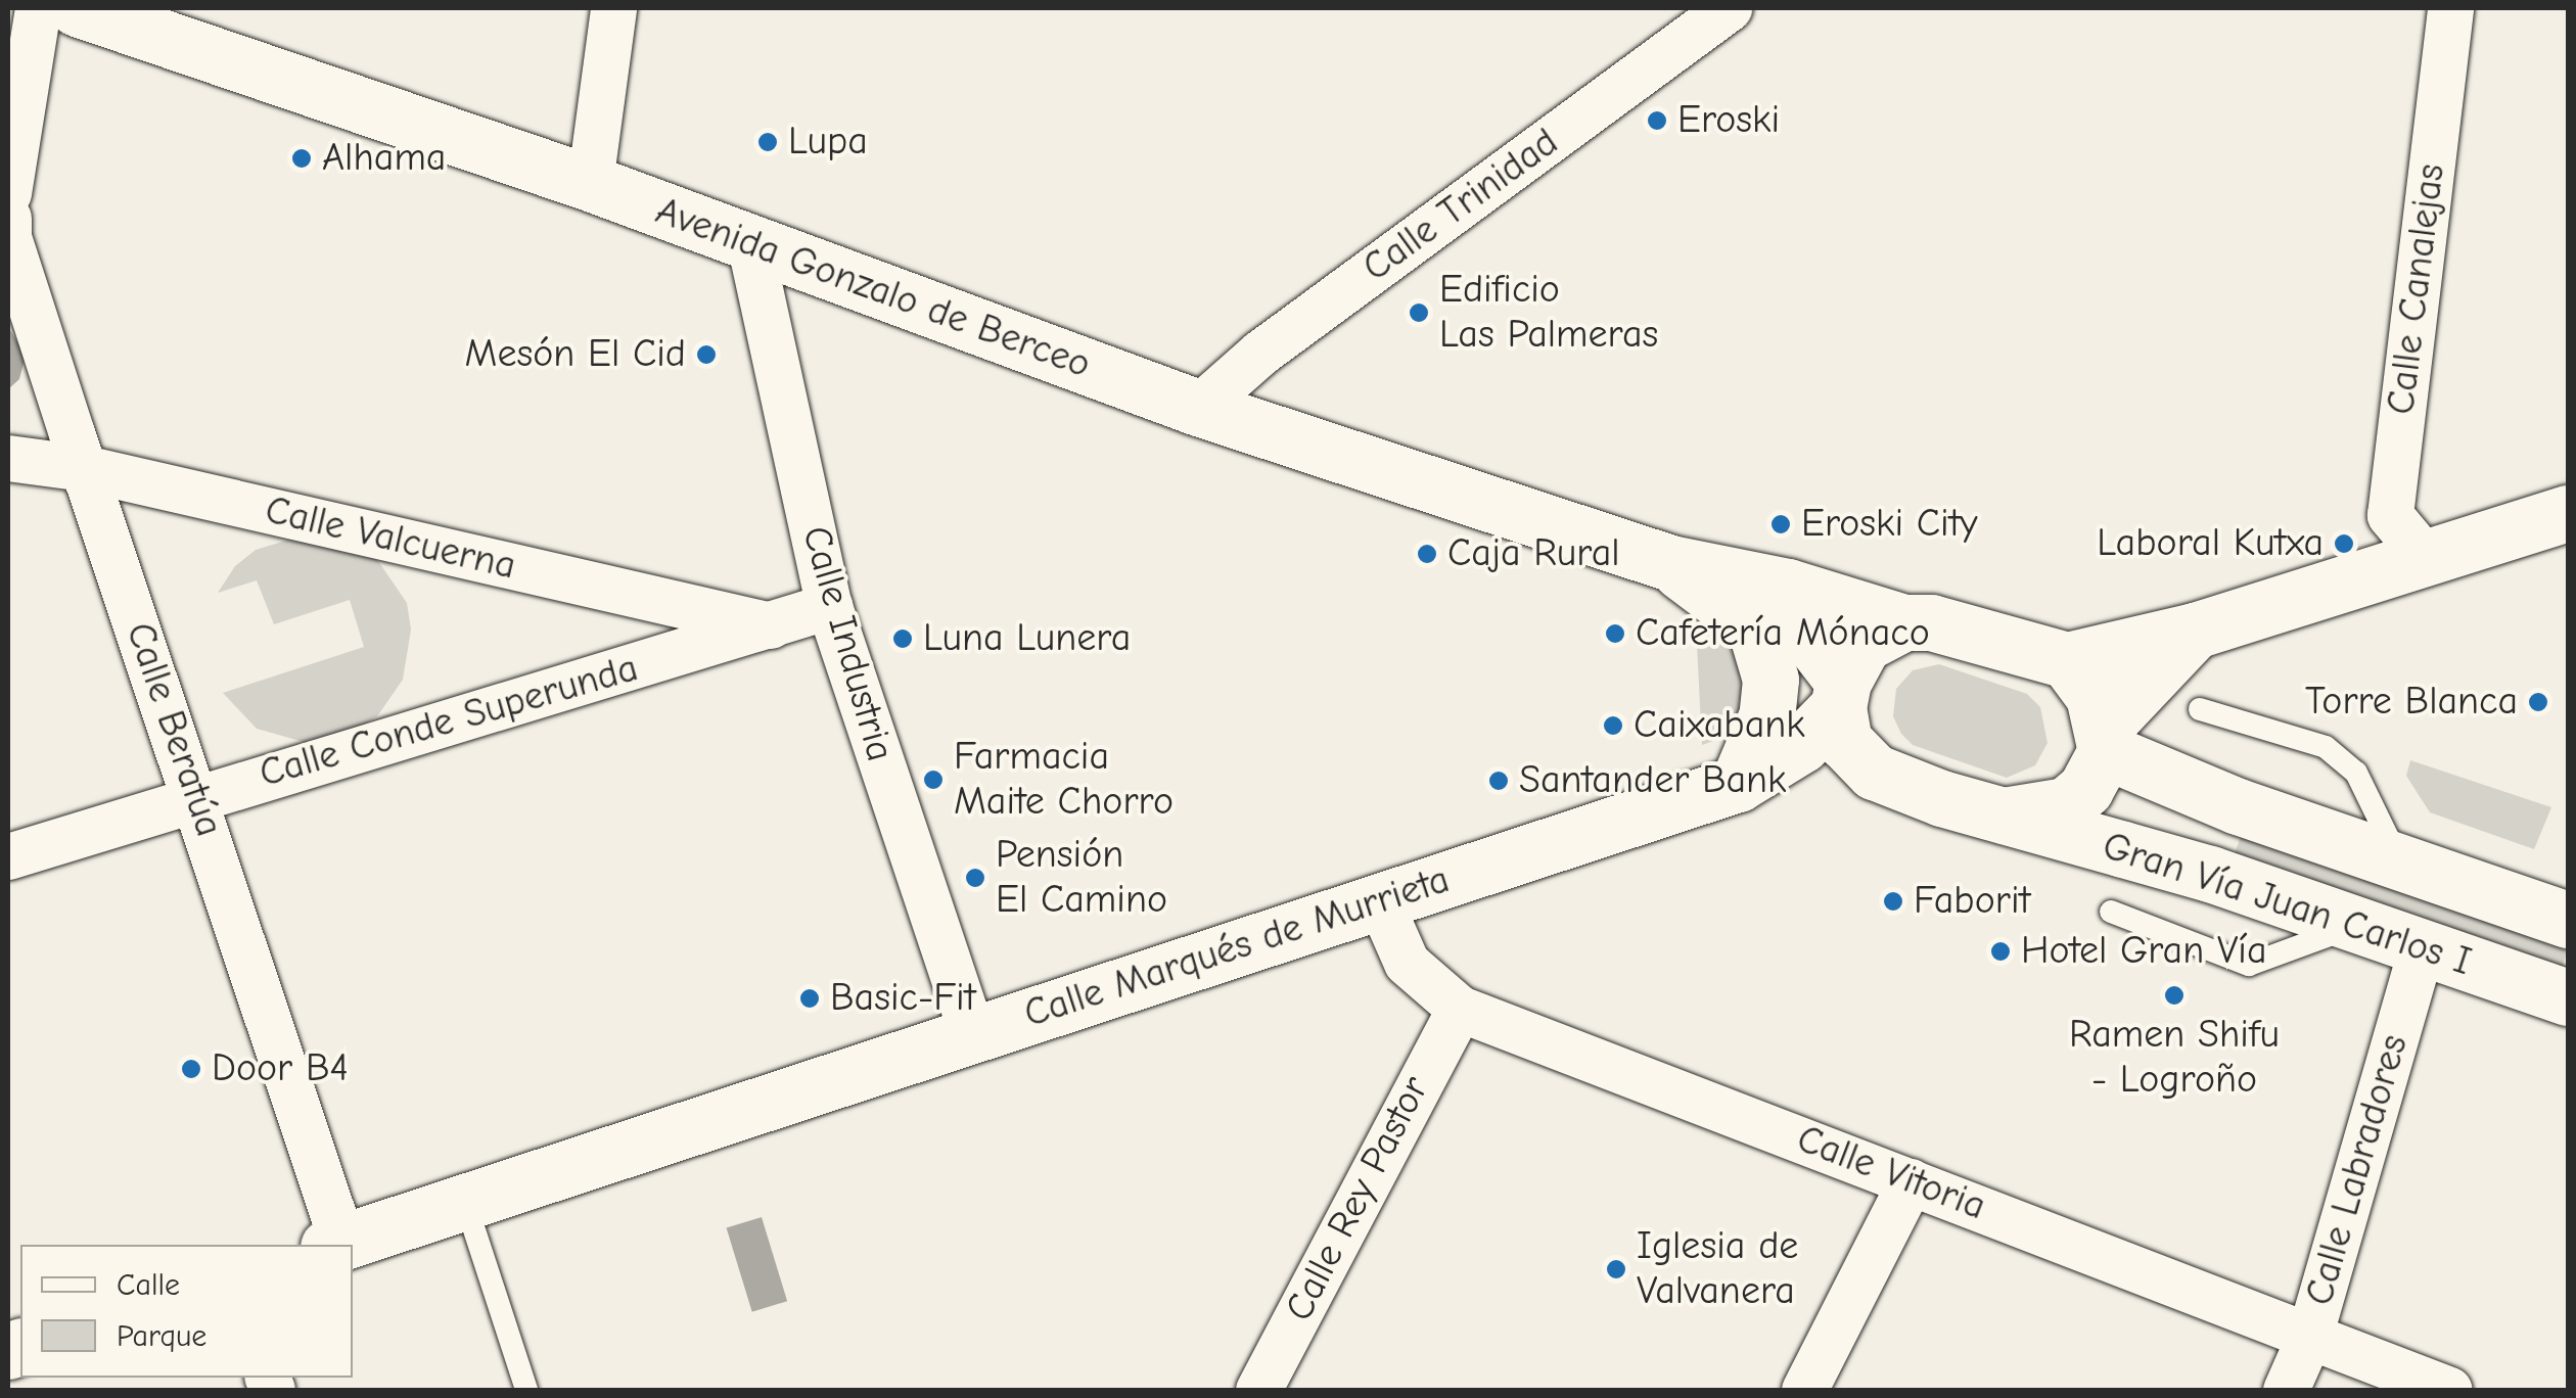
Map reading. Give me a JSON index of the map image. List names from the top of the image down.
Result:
{
  "streets": {
    "main road": ["Avenida Gonzalo de Berceo", "Gran Vía Juan Carlos I", "Calle Marqués de Murrieta"],
    "street": [
      "Calle Trinidad",
      "Calle Canalejas",
      "Calle Valcuerna",
      "Calle Industria",
      "Calle Conde Superunda",
      "Calle Beratúa",
      "Calle Labradores",
      "Calle Vitoria",
      "Calle Rey Pastor"
    ]
  },
  "crossings": [
    ["Calle Trinidad", "Avenida Gonzalo de Berceo"],
    ["Avenida Gonzalo de Berceo", "Calle Industria"],
    ["Avenida Gonzalo de Berceo", "Gran Vía Juan Carlos I"],
    ["Avenida Gonzalo de Berceo", "Calle Marqués de Murrieta"],
    ["Calle Valcuerna", "Calle Conde Superunda"],
    ["Calle Valcuerna", "Calle Beratúa"],
    ["Calle Industria", "Calle Conde Superunda"],
    ["Calle Industria", "Calle Marqués de Murrieta"],
    ["Calle Conde Superunda", "Calle Beratúa"],
    ["Calle Beratúa", "Calle Marqués de Murrieta"],
    ["Gran Vía Juan Carlos I", "Calle Marqués de Murrieta"],
    ["Gran Vía Juan Carlos I", "Calle Labradores"],
    ["Calle Marqués de Murrieta", "Calle Vitoria"],
    ["Calle Labradores", "Calle Vitoria"],
    ["Calle Vitoria", "Calle Rey Pastor"]
  ],
  "places": [
    "Eroski",
    "Lupa",
    "Alhama",
    "Edificio Las Palmeras",
    "Mesón El Cid",
    "Eroski City",
    "Laboral Kutxa",
    "Caja Rural",
    "Cafetería Mónaco",
    "Luna Lunera",
    "Torre Blanca",
    "Caixabank",
    "Farmacia Maite Chorro",
    "Santander Bank",
    "Pensión El Camino",
    "Faborit",
    "Hotel Gran Vía",
    "Ramen Shifu - Logroño",
    "Basic-Fit",
    "Door B4",
    "Iglesia de Valvanera"
  ],
  "legend": ["Calle", "Parque"]
}
